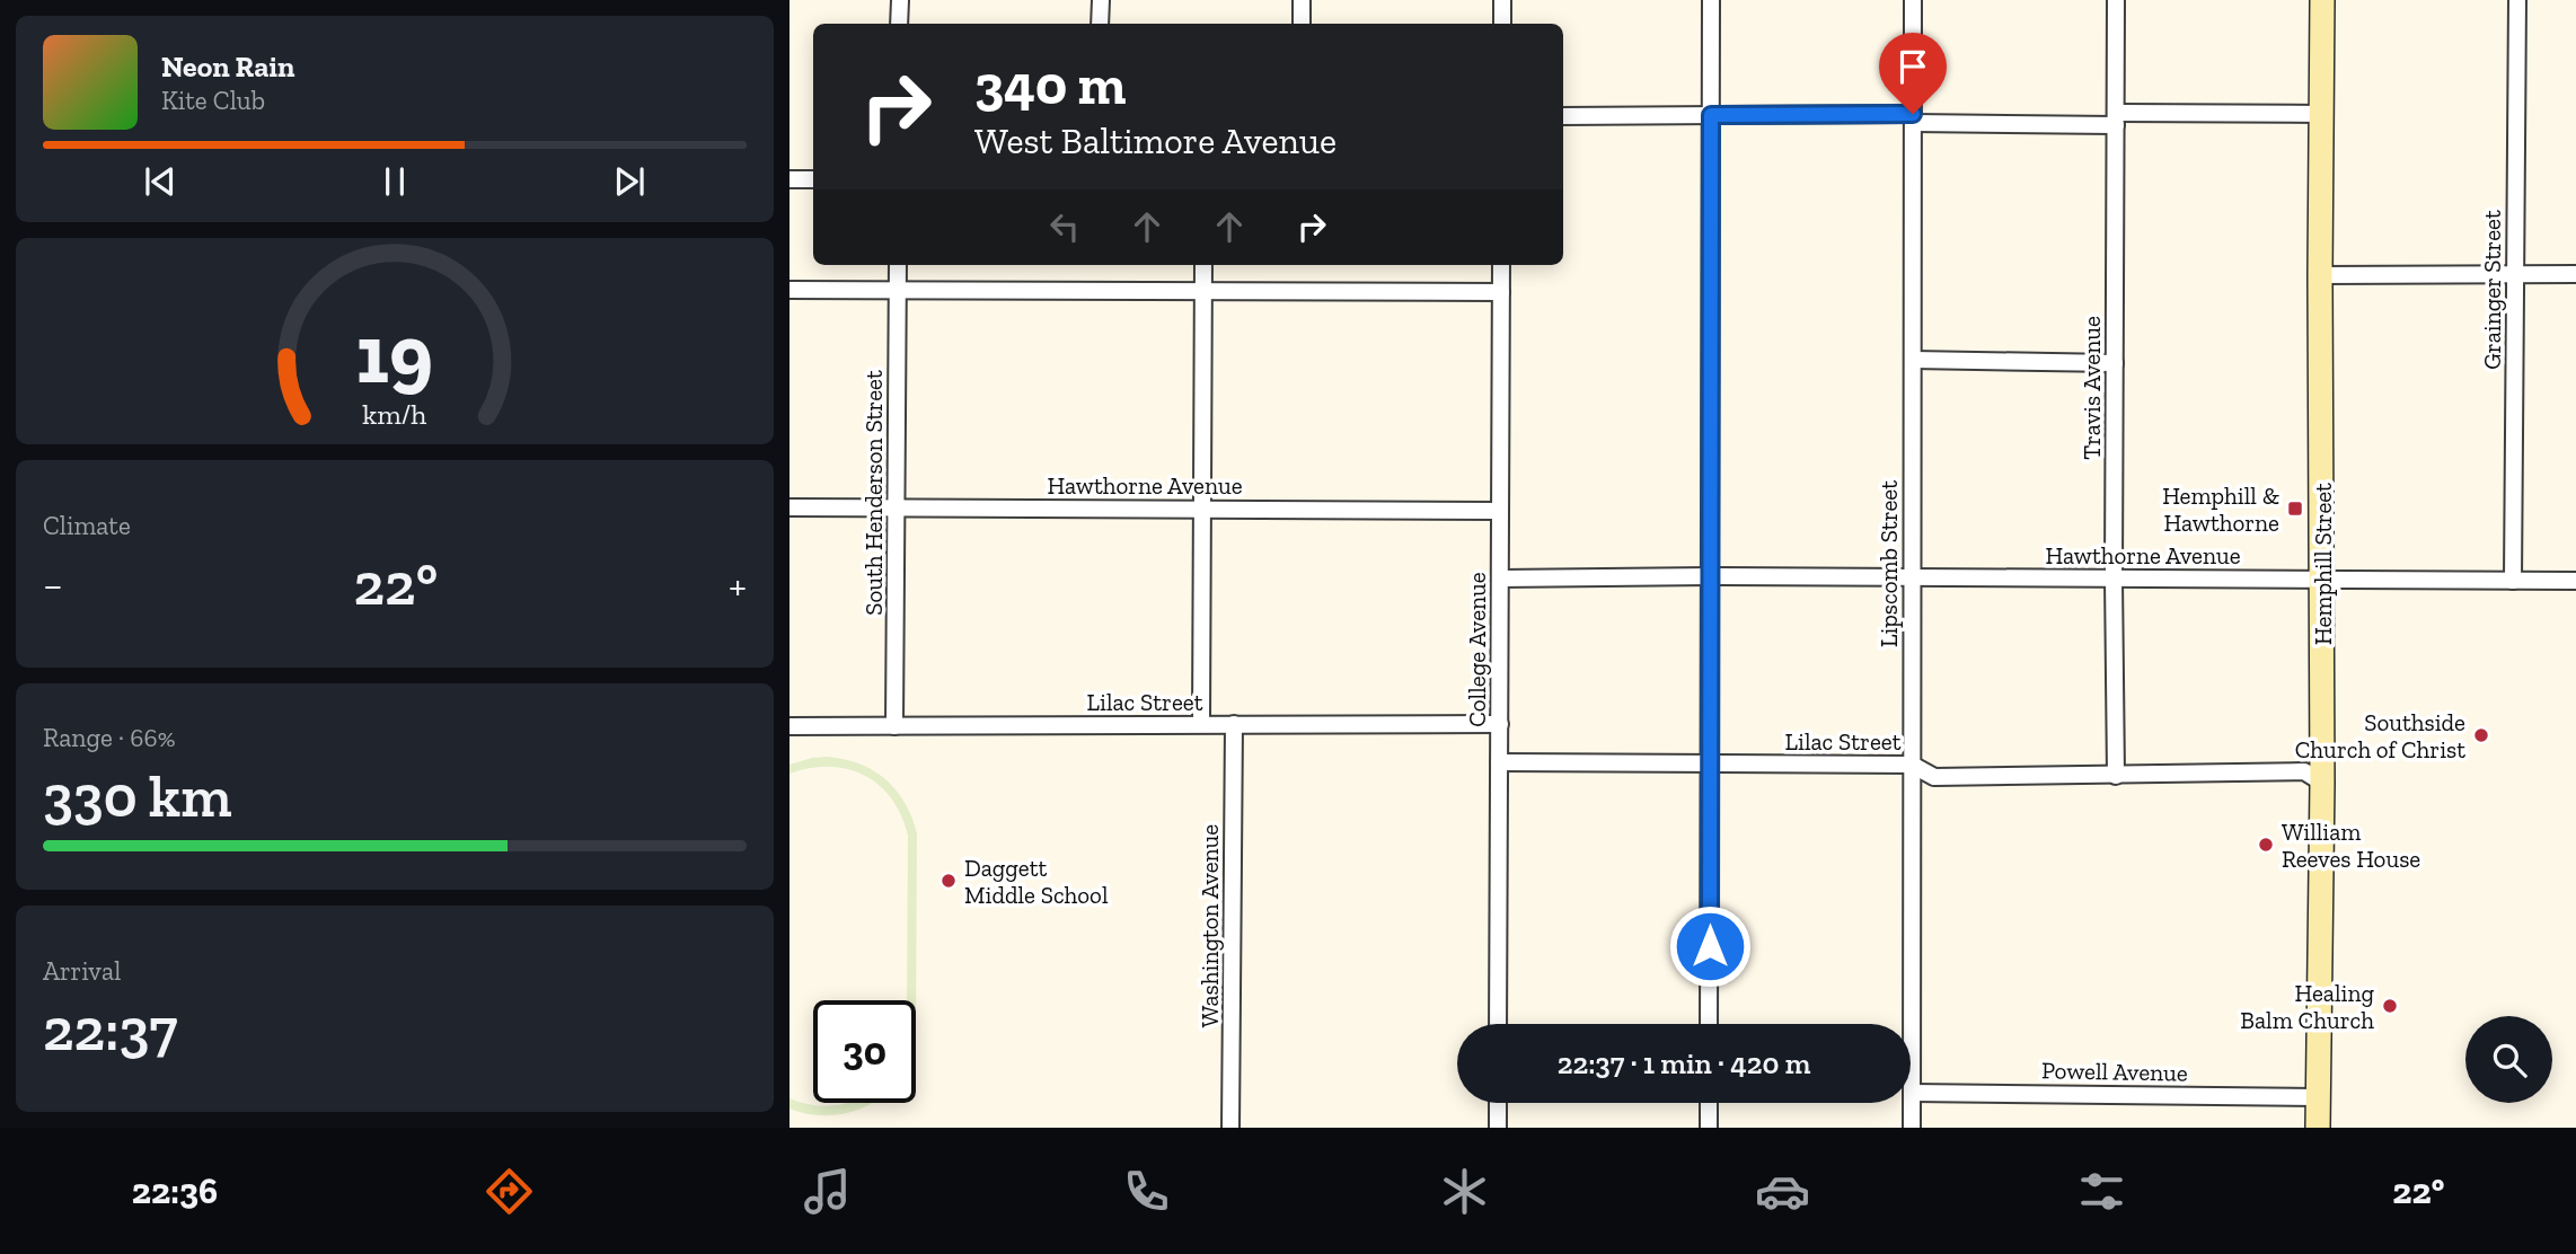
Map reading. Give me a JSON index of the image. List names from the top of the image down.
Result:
{
  "streets": {
    "main road": ["Hemphill Street"],
    "street": [
      "Grainger Street",
      "Travis Avenue",
      "Hawthorne Avenue",
      "South Henderson Street",
      "Lipscomb Street",
      "College Avenue",
      "Lilac Street",
      "Washington Avenue",
      "Powell Avenue"
    ]
  },
  "crossings": [
    ["Grainger Street", "Hawthorne Avenue"],
    ["Travis Avenue", "Hawthorne Avenue"],
    ["Travis Avenue", "Lilac Street"],
    ["Hawthorne Avenue", "South Henderson Street"],
    ["Hawthorne Avenue", "Lipscomb Street"],
    ["Hawthorne Avenue", "Hemphill Street"],
    ["Hawthorne Avenue", "College Avenue"],
    ["South Henderson Street", "Lilac Street"],
    ["Lipscomb Street", "Lilac Street"],
    ["Lipscomb Street", "Powell Avenue"],
    ["Hemphill Street", "Lilac Street"],
    ["Hemphill Street", "Powell Avenue"],
    ["College Avenue", "Lilac Street"],
    ["Lilac Street", "Washington Avenue"]
  ],
  "places": {
    "transit": ["Hemphill & Hawthorne"],
    "other": [
      "Southside Church of Christ",
      "William Reeves House",
      "Daggett Middle School",
      "Healing Balm Church"
    ]
  },
  "page": {
    "turn": ["340 m", "West Baltimore Avenue"],
    "song": ["Neon Rain", "Kite Club"],
    "tile": [
      "Climate",
      ["Range · 66%", "330 km"],
      ["Arrival", "22:37"]
    ],
    "heat": ["−", "22°", "+"],
    "limit": "30",
    "trip": "22:37 · 1 min · 420 m",
    "tabs": ["22:36", "22°"],
    "gauge": ["19", "km/h"]
  }
}
